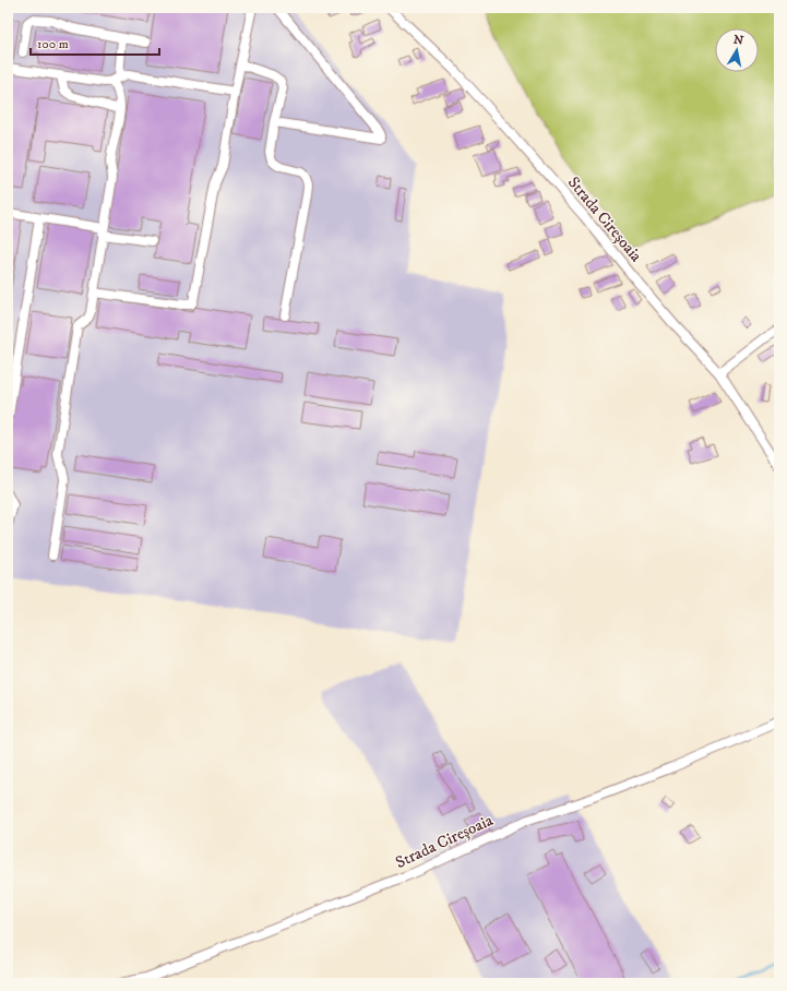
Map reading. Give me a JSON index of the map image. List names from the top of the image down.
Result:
{
  "streets": {
    "street": ["Strada Cireșoaia"]
  },
  "scale_bar": "100 m",
  "north": "top"
}
